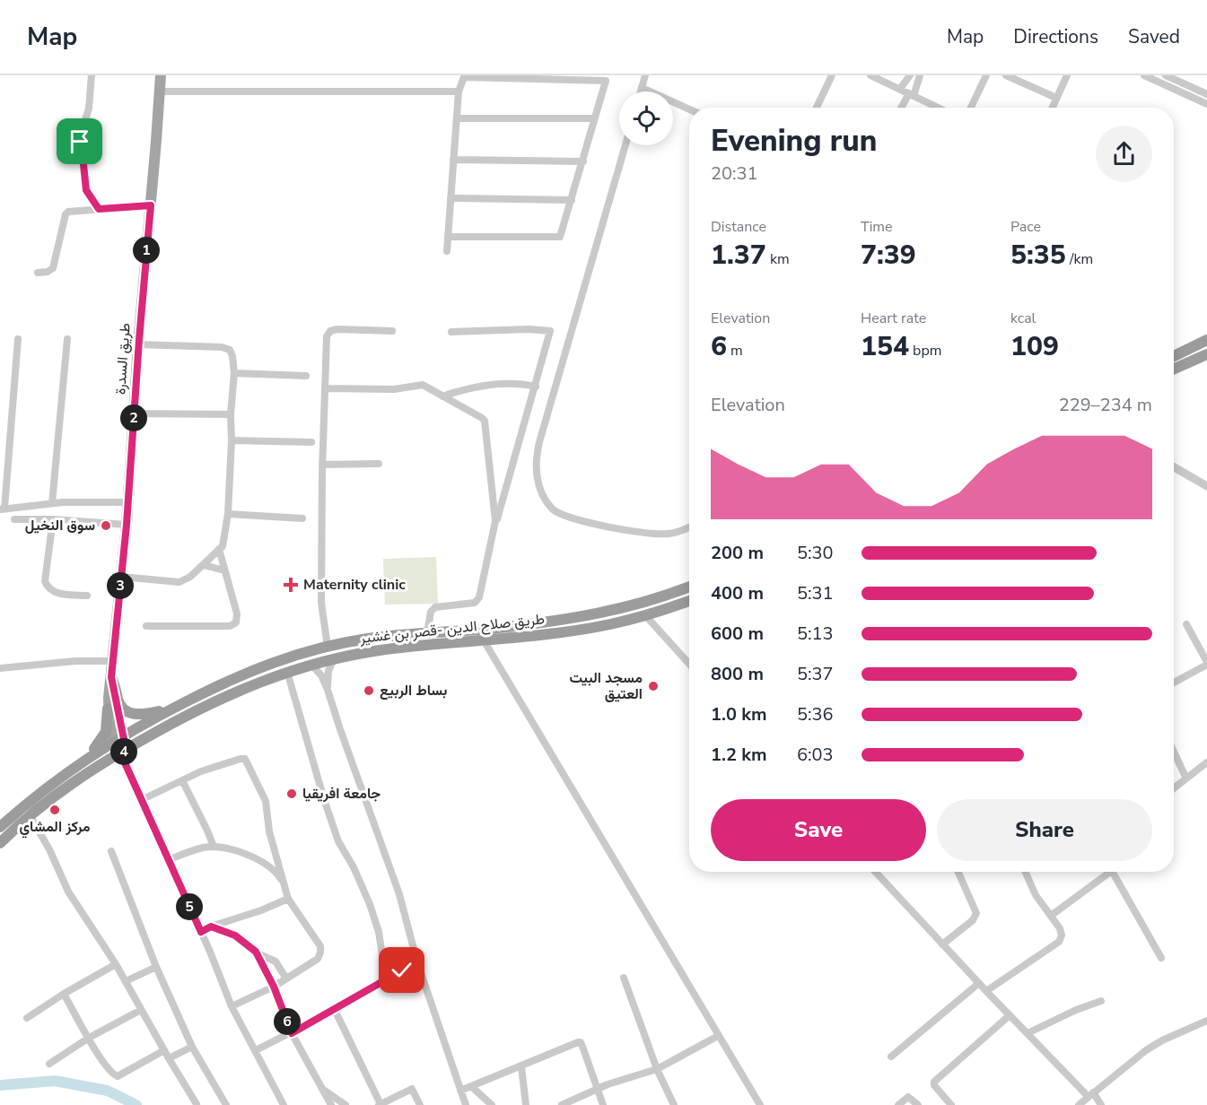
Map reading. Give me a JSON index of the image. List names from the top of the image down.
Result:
{
  "streets": {
    "highway": ["طريق صلاح الدين -قصر بن غشير"],
    "main road": ["طريق السدرة"]
  },
  "places": {
    "other": [
      "سوق النخيل",
      "مسجد البيت العتيق",
      "بساط الربيع",
      "جامعة افريقيا",
      "مركز المشاي"
    ],
    "health": ["Maternity clinic"]
  },
  "page": {
    "header": "Map",
    "nav": ["Map", "Directions", "Saved"],
    "heading": ["Evening run", "20:31"],
    "stats": [
      ["Distance", "1.37 km"],
      ["Time", "7:39"],
      ["Pace", "5:35 /km"],
      ["Elevation", "6 m"],
      ["Heart rate", "154 bpm"],
      ["kcal", "109"]
    ],
    "pins": [
      "1",
      "2",
      "3",
      "4",
      "5",
      "6"
    ],
    "chart": ["Elevation", "229–234 m"],
    "list": [
      {
        "name": "200 m",
        "note": "5:30"
      },
      {
        "name": "400 m",
        "note": "5:31"
      },
      {
        "name": "600 m",
        "note": "5:13"
      },
      {
        "name": "800 m",
        "note": "5:37"
      },
      {
        "name": "1.0 km",
        "note": "5:36"
      },
      {
        "name": "1.2 km",
        "note": "6:03"
      }
    ],
    "buttons": ["Save", "Share"]
  }
}
